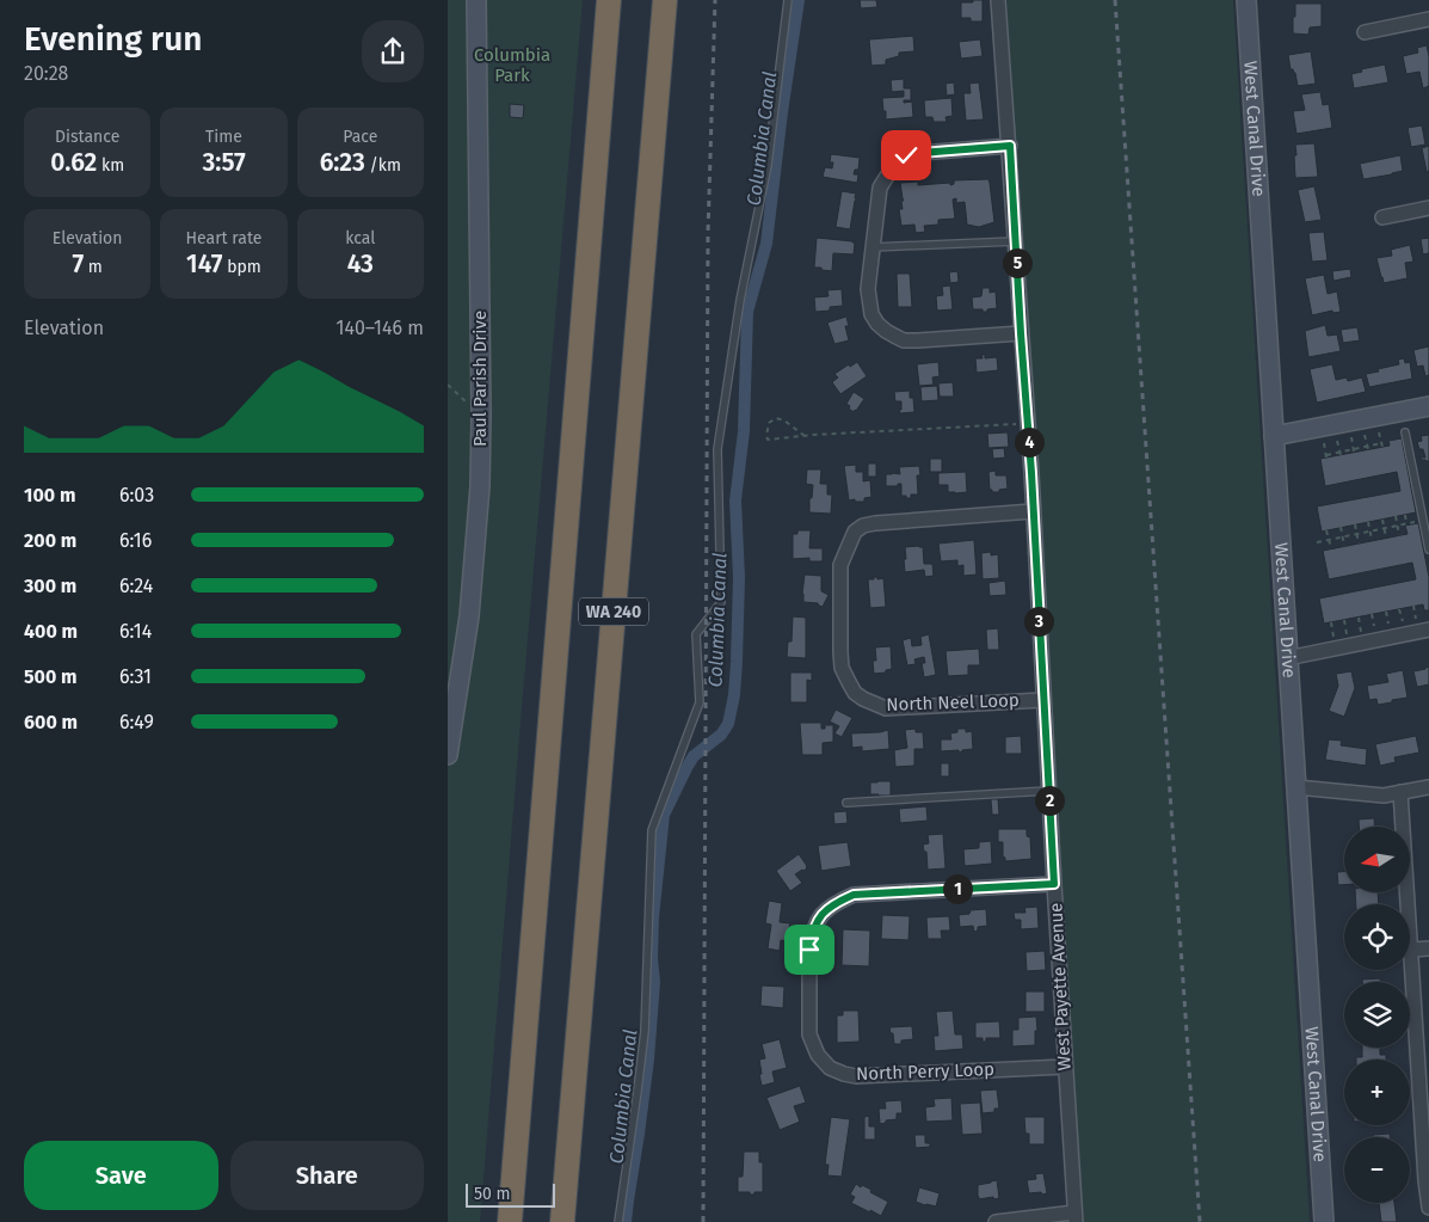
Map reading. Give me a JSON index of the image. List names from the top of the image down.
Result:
{
  "streets": {
    "highway": ["WA 240"],
    "street": [
      "West Canal Drive",
      "Paul Parish Drive",
      "North Neel Loop",
      "West Payette Avenue",
      "North Perry Loop"
    ]
  },
  "crossings": [
    ["North Neel Loop", "West Payette Avenue"],
    ["West Payette Avenue", "North Perry Loop"]
  ],
  "water": ["Columbia Canal"],
  "parks": ["Columbia Park"],
  "scale_bar": "50 m",
  "north": "left",
  "page": {
    "heading": ["Evening run", "20:28"],
    "stats": [
      ["Distance", "0.62 km"],
      ["Time", "3:57"],
      ["Pace", "6:23 /km"],
      ["Elevation", "7 m"],
      ["Heart rate", "147 bpm"],
      ["kcal", "43"]
    ],
    "pins": [
      "5",
      "4",
      "3",
      "2",
      "1"
    ],
    "chart": ["Elevation", "140–146 m"],
    "list": [
      {
        "name": "100 m",
        "note": "6:03"
      },
      {
        "name": "200 m",
        "note": "6:16"
      },
      {
        "name": "300 m",
        "note": "6:24"
      },
      {
        "name": "400 m",
        "note": "6:14"
      },
      {
        "name": "500 m",
        "note": "6:31"
      },
      {
        "name": "600 m",
        "note": "6:49"
      }
    ],
    "map_buttons": ["+", "−"],
    "buttons": ["Save", "Share"],
    "scale": "50 m"
  }
}
